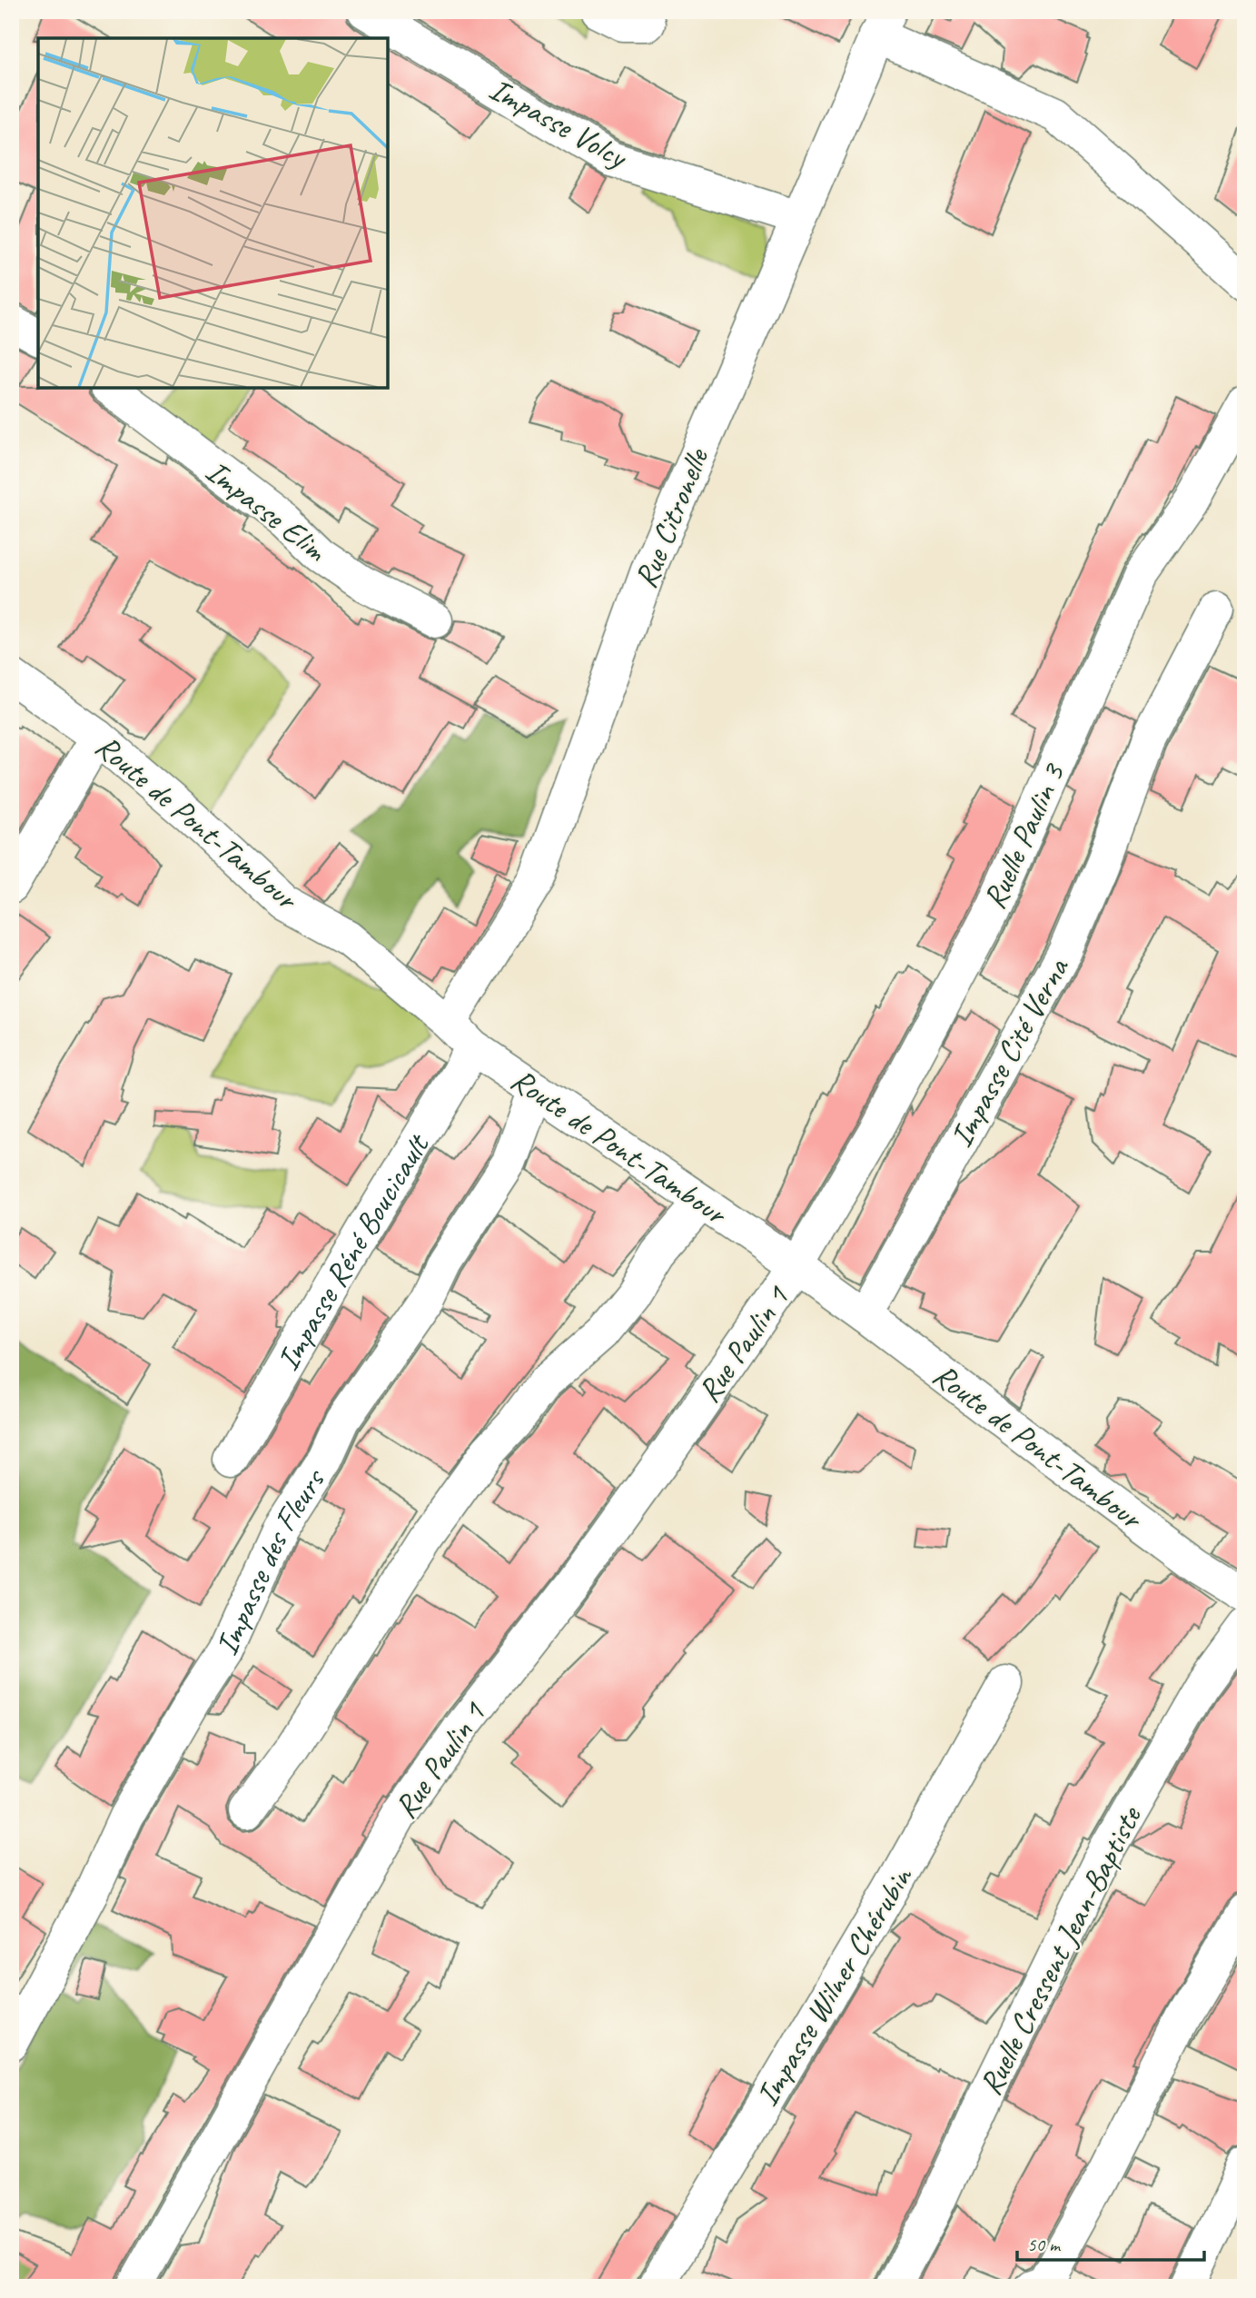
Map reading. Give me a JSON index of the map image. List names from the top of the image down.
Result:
{
  "streets": {
    "street": [
      "Impasse Volcy",
      "Impasse Elim",
      "Rue Citronelle",
      "Route de Pont-Tambour",
      "Ruelle Paulin 3",
      "Impasse Cité Verna",
      "Impasse Réné Boucicault",
      "Rue Paulin 1",
      "Impasse des Fleurs",
      "Ruelle Cressent Jean-Baptiste",
      "Impasse Wilner Chérubin"
    ]
  },
  "crossings": [
    ["Impasse Volcy", "Rue Citronelle"],
    ["Rue Citronelle", "Route de Pont-Tambour"],
    ["Rue Citronelle", "Impasse Réné Boucicault"],
    ["Route de Pont-Tambour", "Ruelle Paulin 3"],
    ["Route de Pont-Tambour", "Impasse Cité Verna"],
    ["Route de Pont-Tambour", "Impasse Réné Boucicault"],
    ["Route de Pont-Tambour", "Rue Paulin 1"],
    ["Route de Pont-Tambour", "Impasse des Fleurs"],
    ["Ruelle Paulin 3", "Rue Paulin 1"]
  ],
  "scale_bar": "50 m"
}
